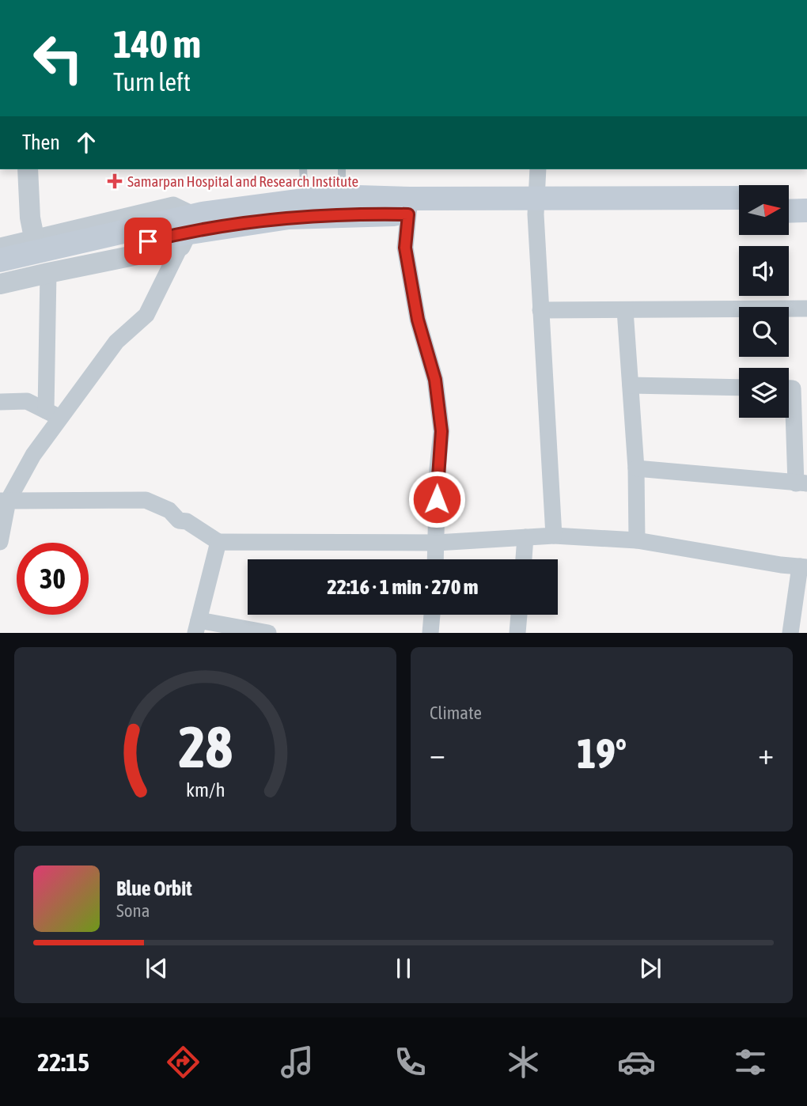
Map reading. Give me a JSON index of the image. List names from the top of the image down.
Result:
{
  "places": {
    "health": ["Samarpan Hospital and Research Institute"]
  },
  "north": "right",
  "page": {
    "turn": ["140 m", "Turn left"],
    "then": "Then",
    "limit": "30",
    "trip": "22:16 · 1 min · 270 m",
    "tile": "Climate",
    "heat": ["−", "19°", "+"],
    "song": ["Blue Orbit", "Sona"],
    "tabs": "22:15",
    "gauge": ["28", "km/h"]
  }
}
